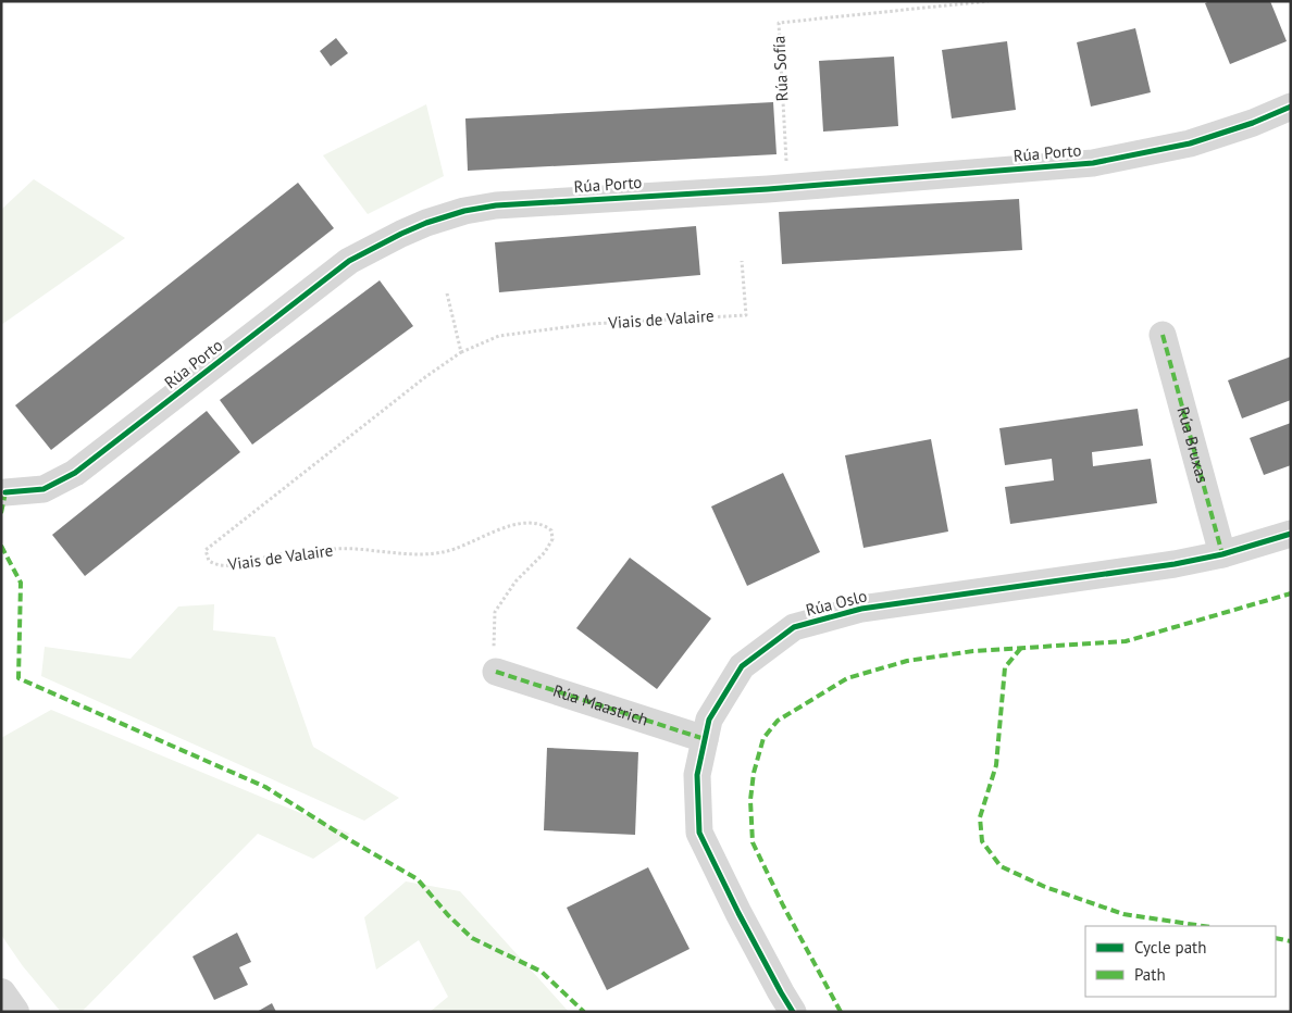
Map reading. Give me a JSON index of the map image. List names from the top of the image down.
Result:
{
  "streets": {
    "street": [
      "Rúa Porto",
      "Rúa Bruxas",
      "Rúa Oslo",
      "Rúa Maastrich"
    ],
    "path": ["Rúa Sofía", "Viais de Valaire"]
  },
  "crossings": [
    ["Rúa Sofía", "Rúa Porto"],
    ["Viais de Valaire", "Rúa Maastrich"],
    ["Rúa Bruxas", "Rúa Oslo"],
    ["Rúa Oslo", "Rúa Maastrich"]
  ],
  "legend": ["Cycle path", "Path"]
}
